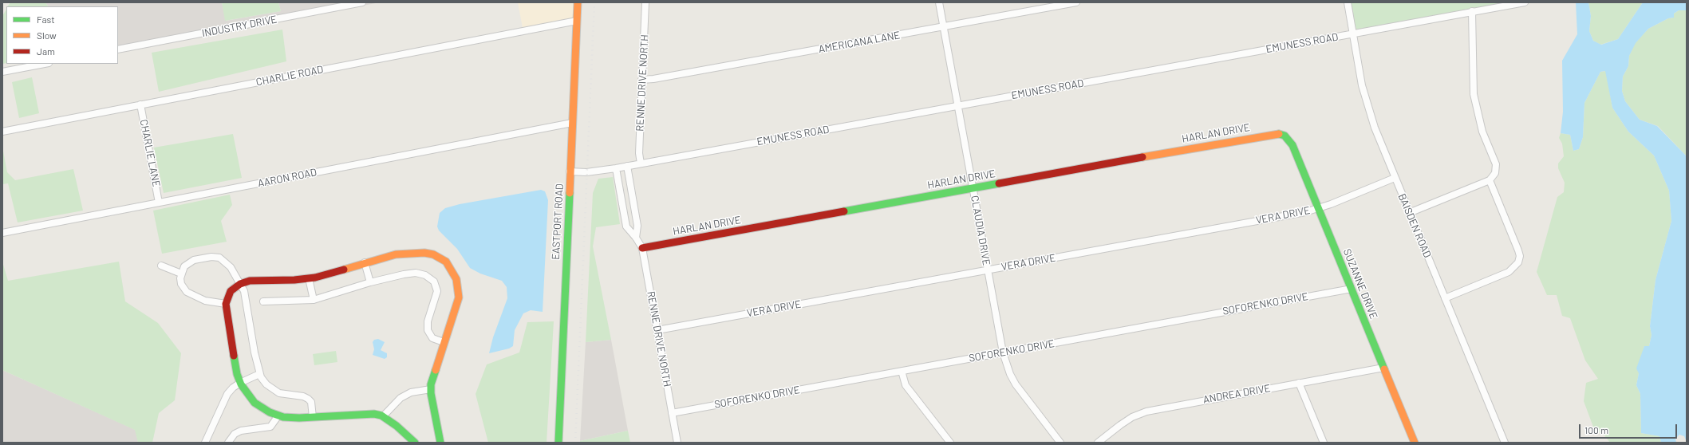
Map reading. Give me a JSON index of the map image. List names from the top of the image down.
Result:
{
  "streets": {
    "street": [
      "INDUSTRY DRIVE",
      "AMERICANA LANE",
      "EMUNESS ROAD",
      "CHARLIE ROAD",
      "RENNE DRIVE NORTH",
      "HARLAN DRIVE",
      "CHARLIE LANE",
      "AARON ROAD",
      "VERA DRIVE",
      "EASTPORT ROAD",
      "BAISDEN ROAD",
      "CLAUDIA DRIVE",
      "SUZANNE DRIVE",
      "SOFORENKO DRIVE",
      "ANDREA DRIVE"
    ]
  },
  "crossings": [
    ["AMERICANA LANE", "RENNE DRIVE NORTH"],
    ["AMERICANA LANE", "CLAUDIA DRIVE"],
    ["EMUNESS ROAD", "RENNE DRIVE NORTH"],
    ["EMUNESS ROAD", "EASTPORT ROAD"],
    ["EMUNESS ROAD", "BAISDEN ROAD"],
    ["EMUNESS ROAD", "CLAUDIA DRIVE"],
    ["CHARLIE ROAD", "CHARLIE LANE"],
    ["CHARLIE ROAD", "EASTPORT ROAD"],
    ["RENNE DRIVE NORTH", "HARLAN DRIVE"],
    ["RENNE DRIVE NORTH", "VERA DRIVE"],
    ["RENNE DRIVE NORTH", "SOFORENKO DRIVE"],
    ["HARLAN DRIVE", "CLAUDIA DRIVE"],
    ["HARLAN DRIVE", "SUZANNE DRIVE"],
    ["CHARLIE LANE", "AARON ROAD"],
    ["AARON ROAD", "EASTPORT ROAD"],
    ["VERA DRIVE", "BAISDEN ROAD"],
    ["VERA DRIVE", "CLAUDIA DRIVE"],
    ["VERA DRIVE", "SUZANNE DRIVE"],
    ["CLAUDIA DRIVE", "SOFORENKO DRIVE"],
    ["SUZANNE DRIVE", "SOFORENKO DRIVE"],
    ["SUZANNE DRIVE", "ANDREA DRIVE"]
  ],
  "legend": ["Fast", "Slow", "Jam"],
  "scale_bar": "100 m"
}
